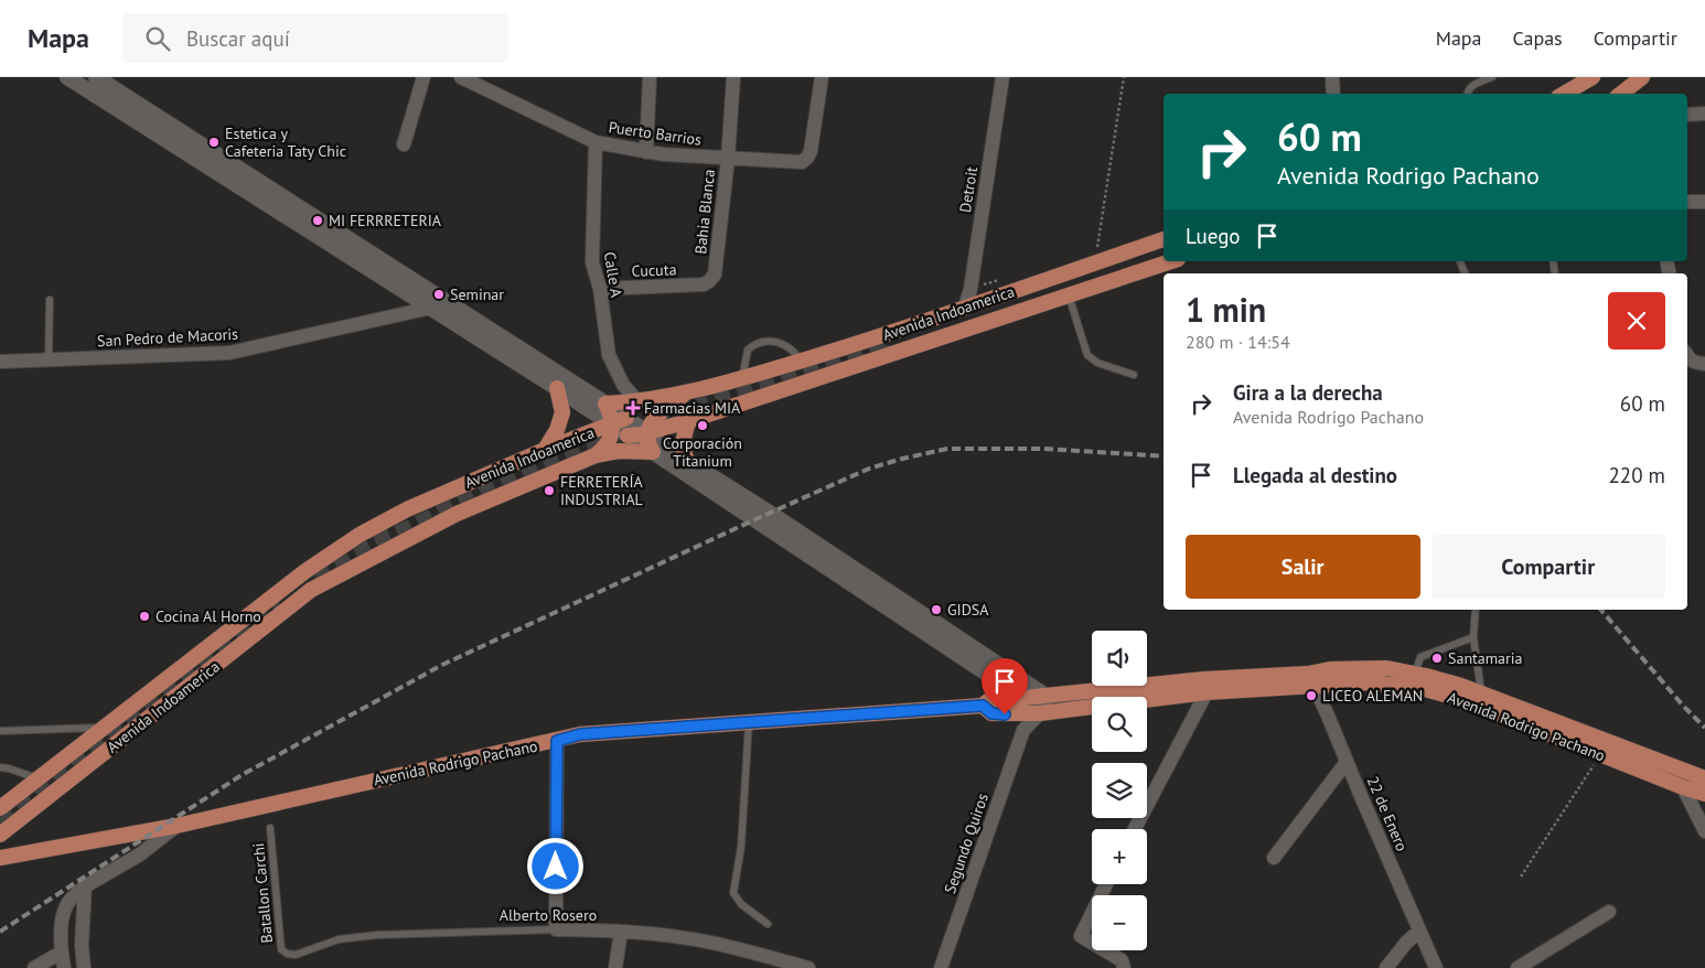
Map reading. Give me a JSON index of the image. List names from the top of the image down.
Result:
{
  "streets": {
    "main road": ["Avenida Indoamerica", "Avenida Rodrigo Pachano"],
    "street": [
      "Puerto Barrios",
      "Detroit",
      "Bahia Blanca",
      "Cucuta",
      "Calle A",
      "San Pedro de Macoris",
      "22 de Enero",
      "Segundo Quiros",
      "Alberto Rosero"
    ],
    "lane": ["Batallon Carchi"]
  },
  "crossings": [
    ["Puerto Barrios", "Bahia Blanca"],
    ["Puerto Barrios", "Calle A"],
    ["Detroit", "Avenida Indoamerica"],
    ["Bahia Blanca", "Cucuta"],
    ["Cucuta", "Calle A"],
    ["Avenida Rodrigo Pachano", "22 de Enero"],
    ["Batallon Carchi", "Alberto Rosero"]
  ],
  "places": {
    "other": [
      "Estetica y Cafeteria Taty Chic",
      "MI FERRRETERIA",
      "Seminar",
      "Corporación Titanium",
      "FERRETERÍA INDUSTRIAL",
      "GIDSA",
      "Cocina Al Horno",
      "Santamaria",
      "LICEO ALEMAN"
    ],
    "health": ["Farmacias MIA"]
  },
  "page": {
    "header": "Mapa",
    "search": "Buscar aquí",
    "nav": ["Mapa", "Capas", "Compartir"],
    "turn": ["60 m", "Avenida Rodrigo Pachano"],
    "then": "Luego",
    "heading": ["1 min", "280 m · 14:54"],
    "list": [
      {
        "name": "Gira a la derecha",
        "note": "Avenida Rodrigo Pachano",
        "value": "60 m"
      },
      {
        "name": "Llegada al destino",
        "value": "220 m"
      }
    ],
    "buttons": ["Salir", "Compartir"],
    "map_buttons": ["+", "−"]
  }
}
